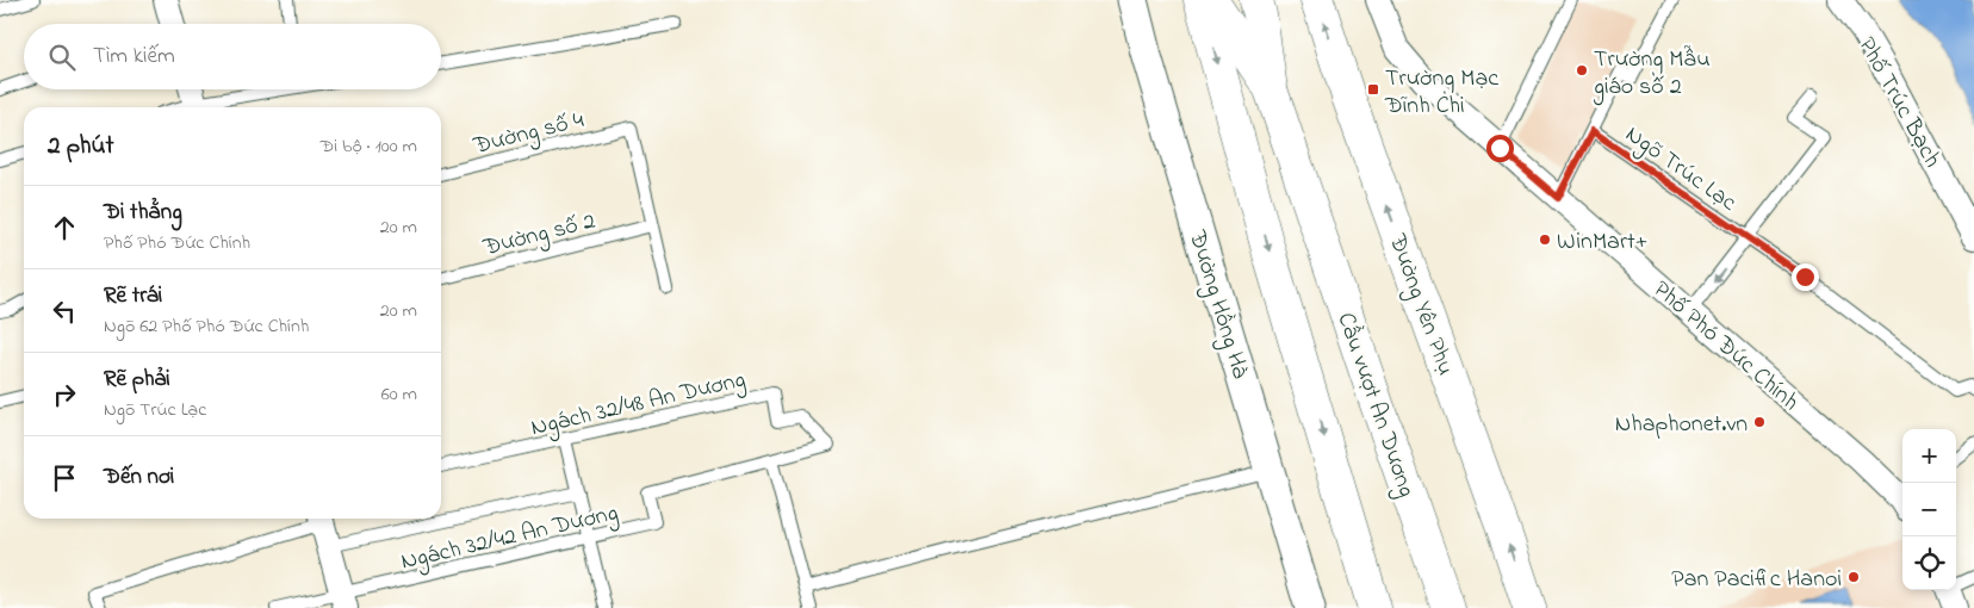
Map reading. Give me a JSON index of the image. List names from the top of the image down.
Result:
{
  "streets": {
    "main road": ["Đường Yên Phụ", "Cầu vượt An Dương"],
    "street": ["Phố Trúc Bạch", "Đường Hồng Hà", "Phố Phó Đức Chính"],
    "lane": [
      "Đường số 4",
      "Ngõ Trúc Lạc",
      "Đường số 2",
      "Ngách 32/48 An Dương",
      "Ngách 32/42 An Dương"
    ]
  },
  "crossings": [
    ["Đường số 4", "Đường số 2"],
    ["Ngõ Trúc Lạc", "Phố Phó Đức Chính"],
    ["Ngách 32/48 An Dương", "Ngách 32/42 An Dương"]
  ],
  "places": {
    "other": [
      "Trường Mẫu giáo số 2",
      "WinMart+",
      "Nhaphonet.vn",
      "Pan Pacific Hanoi"
    ],
    "transit": ["Trường Mạc Đĩnh Chi"]
  },
  "page": {
    "search": "Tìm kiếm",
    "heading": ["2 phút", "Đi bộ · 100 m"],
    "list": [
      ["Đi thẳng", "Phố Phó Đức Chính", "20 m"],
      ["Rẽ trái", "Ngõ 62 Phố Phó Đức Chính", "20 m"],
      ["Rẽ phải", "Ngõ Trúc Lạc", "60 m"],
      "Đến nơi"
    ],
    "map_buttons": ["+", "−"]
  }
}
